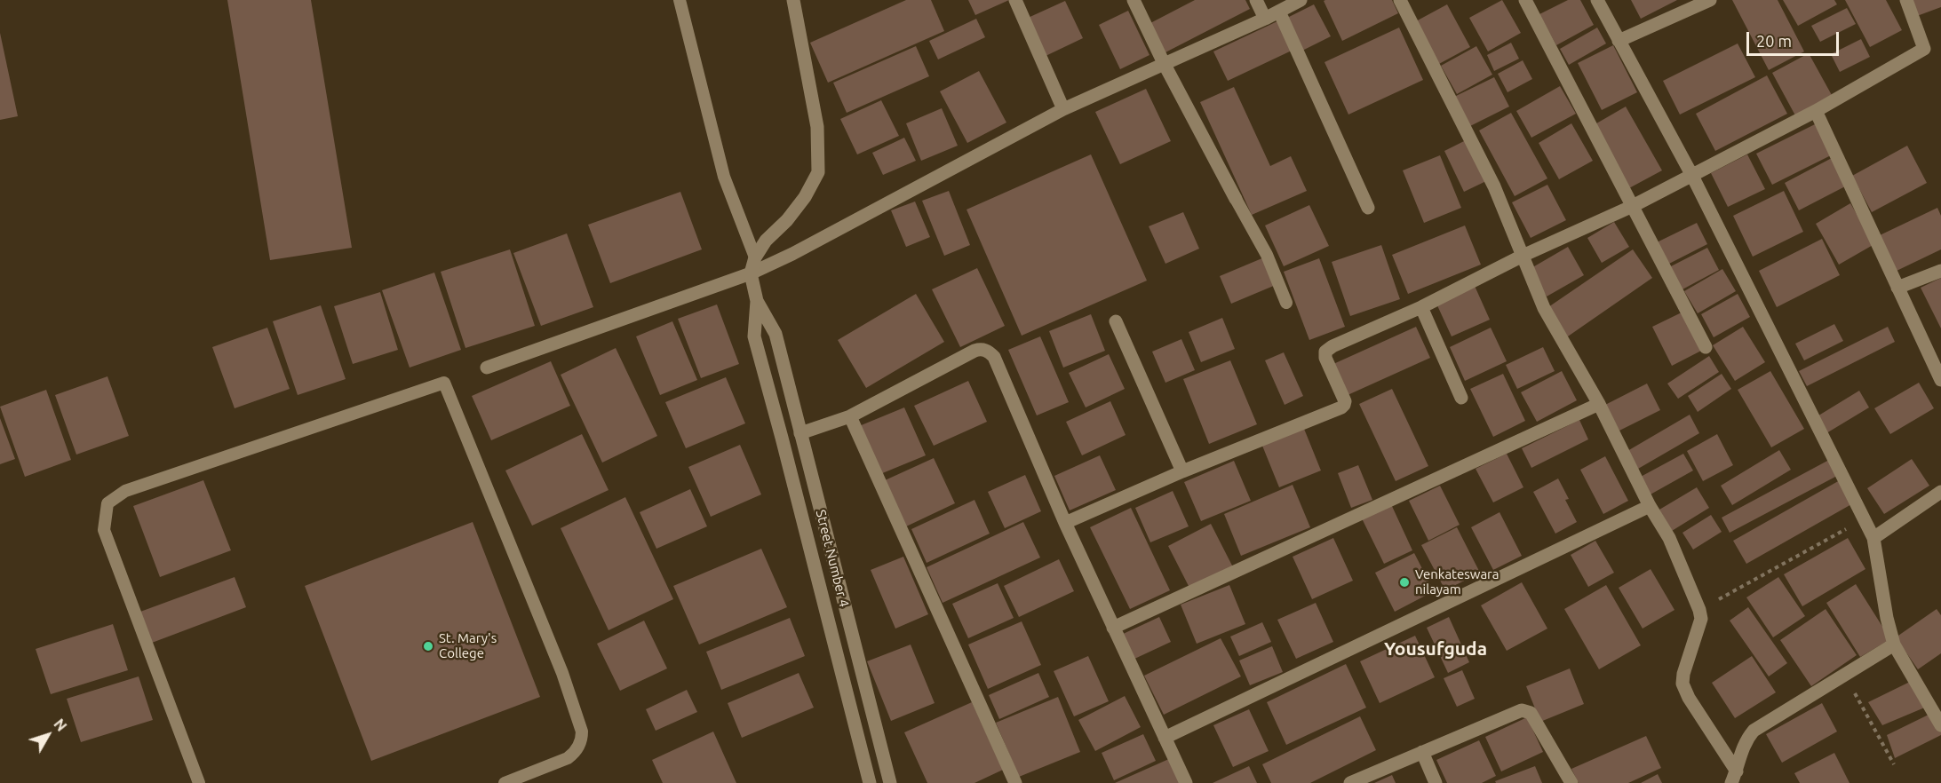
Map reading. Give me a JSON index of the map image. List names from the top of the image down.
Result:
{
  "streets": {
    "street": ["Street Number 4"]
  },
  "districts": ["Yousufguda"],
  "places": ["Venkateswara nilayam", "St. Mary's College"],
  "scale_bar": "20 m",
  "north": "top right"
}
